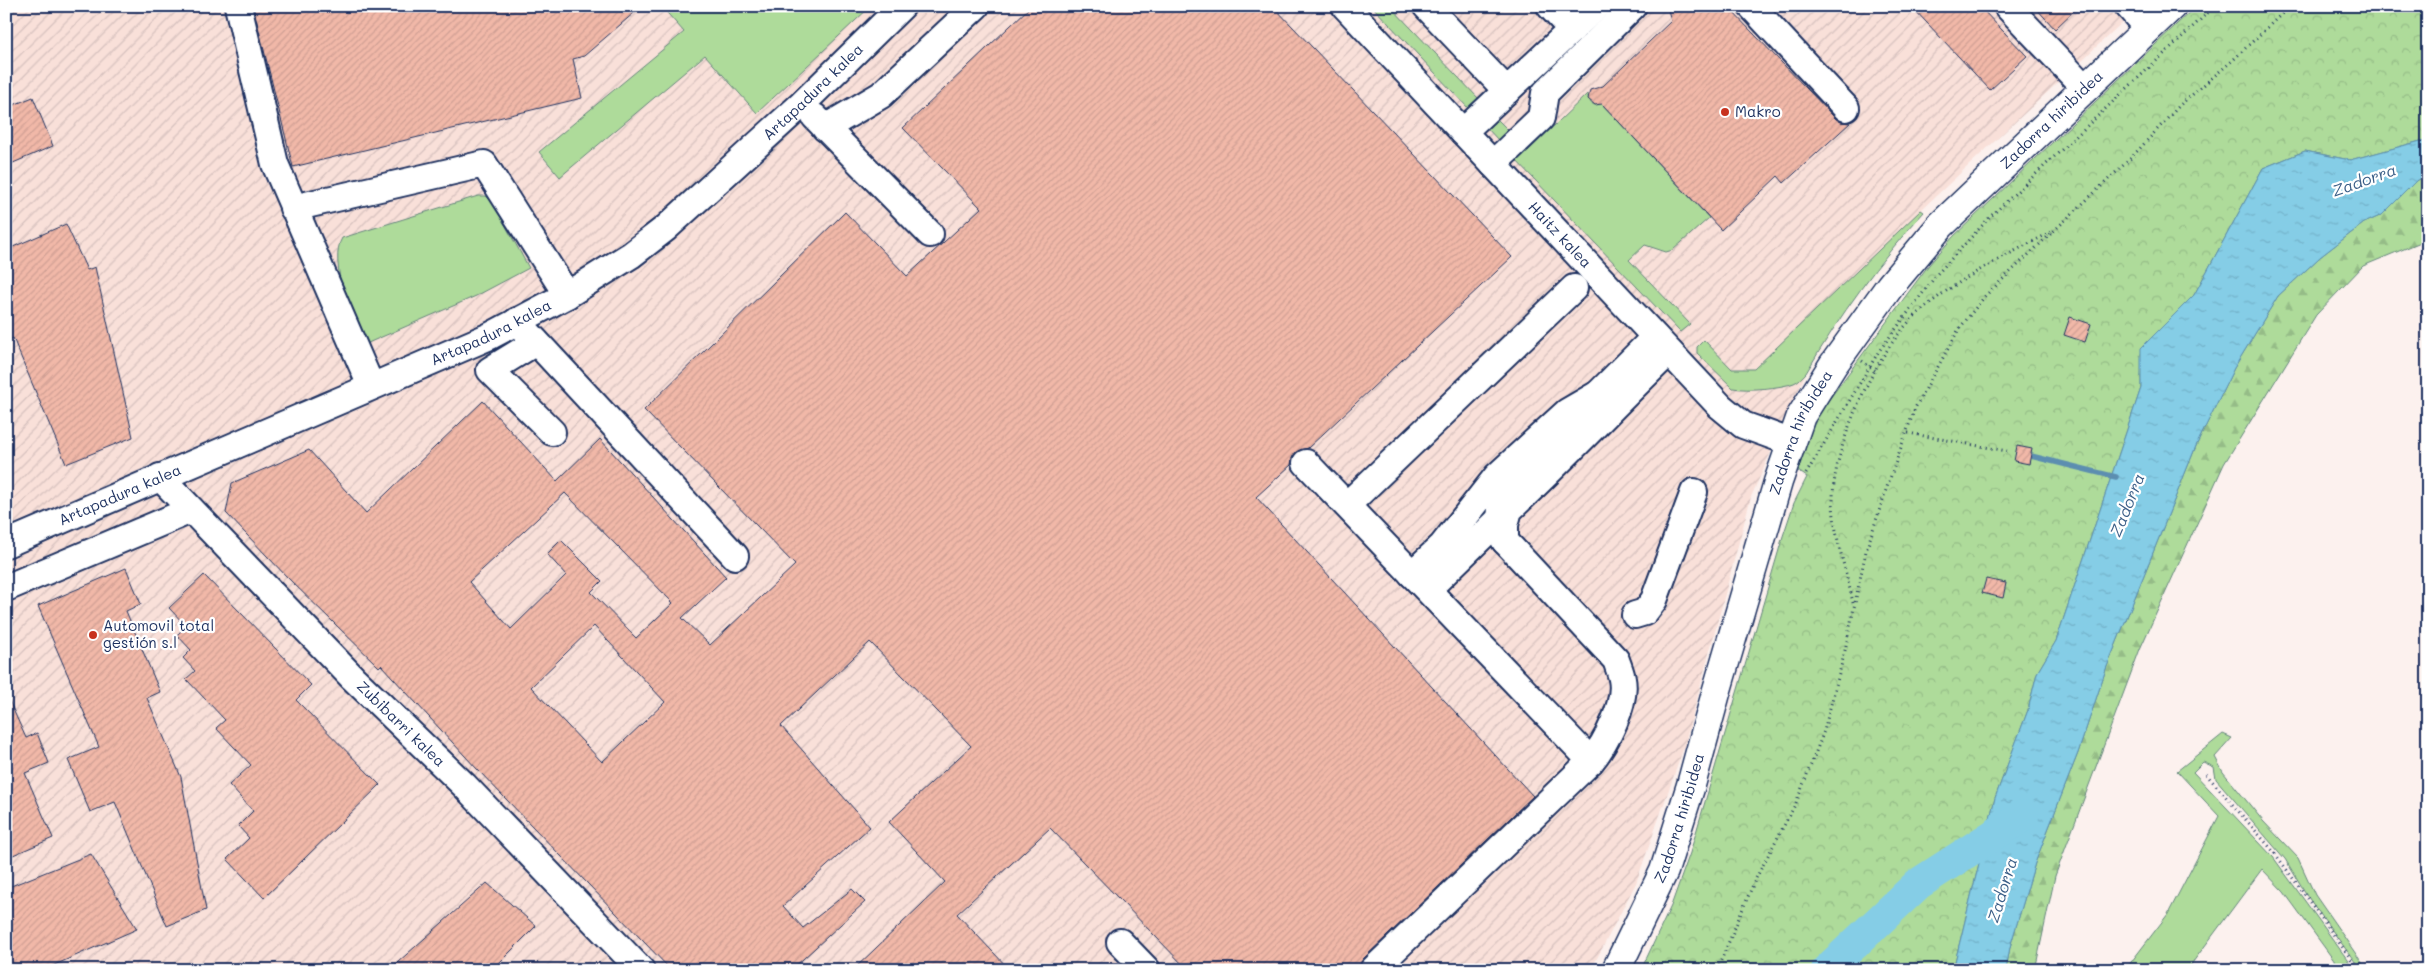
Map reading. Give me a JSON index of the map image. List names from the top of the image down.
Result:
{
  "streets": {
    "main road": ["Zadorra hiribidea"],
    "street": ["Artapadura kalea", "Haitz kalea", "Zubibarri kalea"]
  },
  "crossings": [
    ["Artapadura kalea", "Zubibarri kalea"],
    ["Zadorra hiribidea", "Haitz kalea"]
  ],
  "water": ["Zadorra"],
  "places": ["Makro", "Automovil total gestión s.l"]
}
